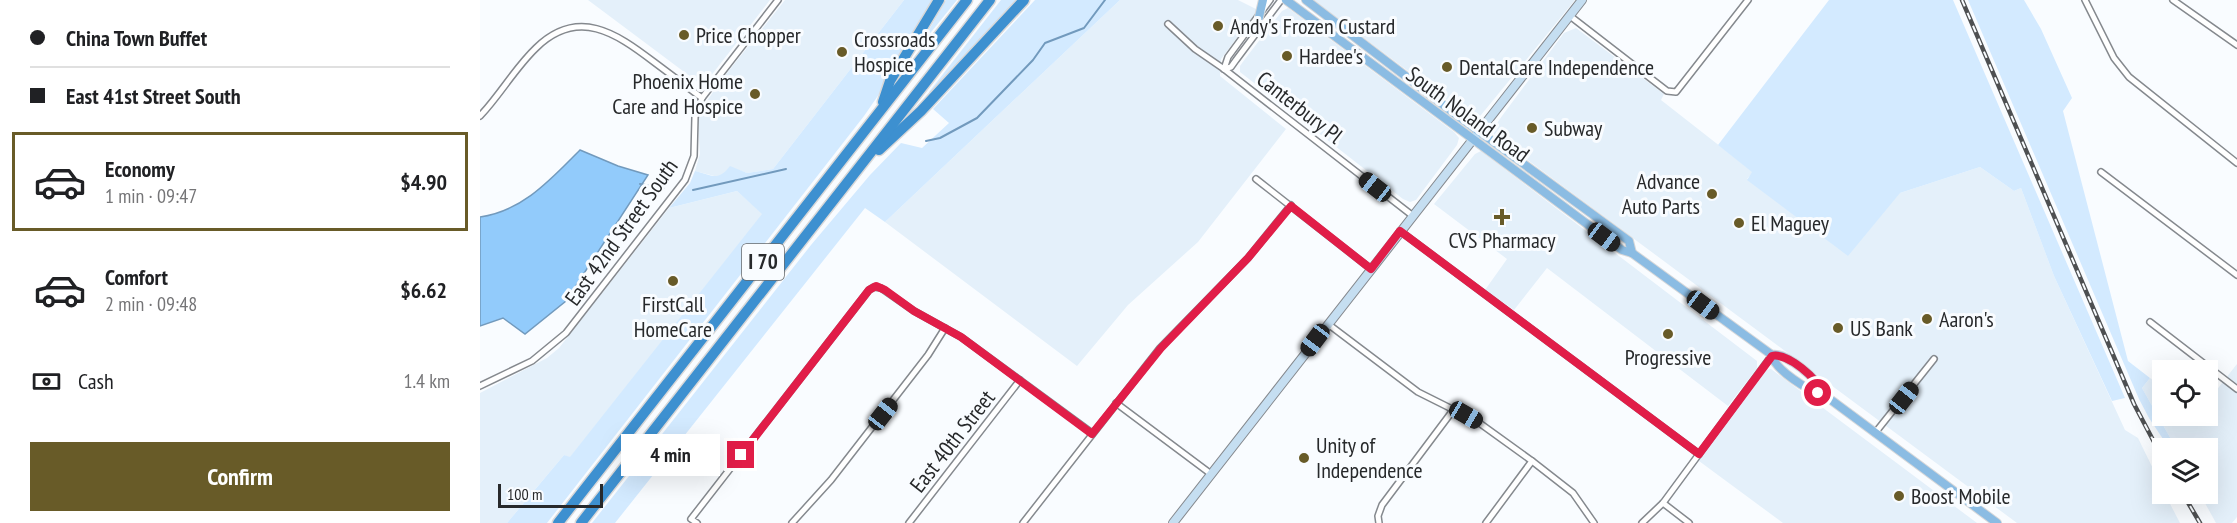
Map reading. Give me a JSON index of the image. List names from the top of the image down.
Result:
{
  "streets": {
    "highway": ["I 70"],
    "main road": ["South Noland Road"],
    "street": ["Canterbury Pl", "East 42nd Street South", "East 40th Street"]
  },
  "places": {
    "other": [
      "Andy's Frozen Custard",
      "Price Chopper",
      "Crossroads Hospice",
      "Hardee's",
      "DentalCare Independence",
      "Phoenix Home Care and Hospice",
      "Subway",
      "Advance Auto Parts",
      "El Maguey",
      "FirstCall HomeCare",
      "Aaron's",
      "US Bank",
      "Progressive",
      "Unity of Independence",
      "Boost Mobile"
    ],
    "health": ["CVS Pharmacy"]
  },
  "scale_bar": "100 m",
  "page": {
    "banner": ["China Town Buffet", "East 41st Street South"],
    "list": [
      {
        "name": "Economy",
        "note": "1 min · 09:47",
        "value": "$4.90"
      },
      {
        "name": "Comfort",
        "note": "2 min · 09:48",
        "value": "$6.62"
      }
    ],
    "pay": ["Cash", "1.4 km"],
    "buttons": "Confirm",
    "bubble": "4 min",
    "scale": "100 m"
  }
}
